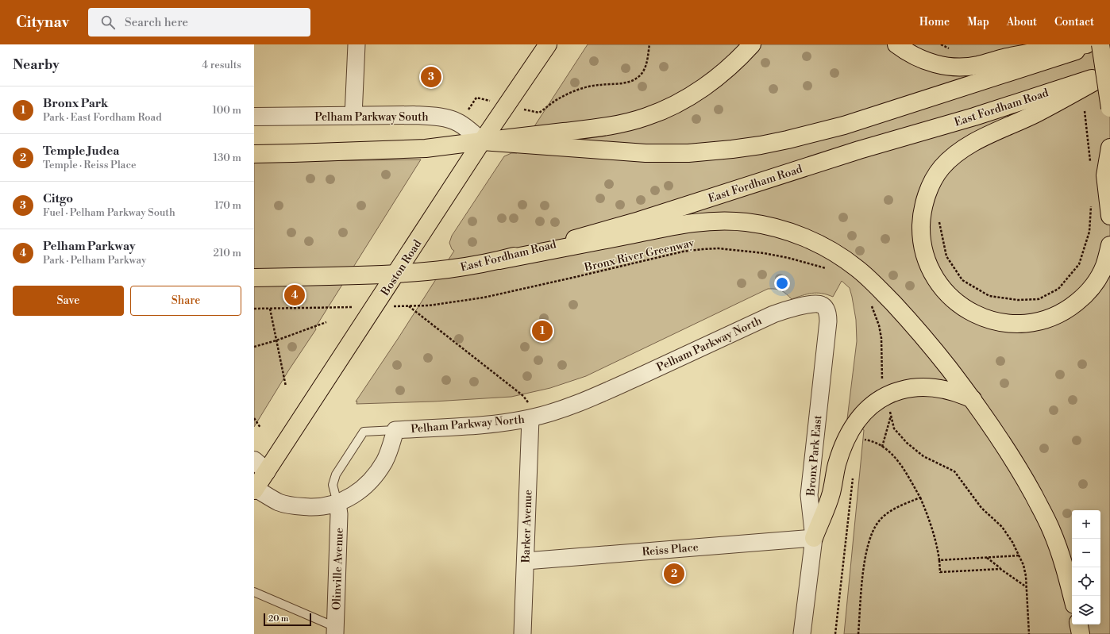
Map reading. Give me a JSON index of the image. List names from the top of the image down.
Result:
{
  "streets": {
    "main road": ["East Fordham Road", "Boston Road"],
    "street": [
      "Pelham Parkway South",
      "Pelham Parkway North",
      "Bronx Park East",
      "Barker Avenue",
      "Reiss Place",
      "Olinville Avenue"
    ],
    "path": ["Bronx River Greenway"]
  },
  "crossings": [
    ["East Fordham Road", "Boston Road"],
    ["Pelham Parkway South", "Boston Road"],
    ["Bronx River Greenway", "Pelham Parkway North"],
    ["Bronx River Greenway", "Barker Avenue"],
    ["Boston Road", "Pelham Parkway North"],
    ["Pelham Parkway North", "Bronx Park East"],
    ["Pelham Parkway North", "Barker Avenue"],
    ["Pelham Parkway North", "Olinville Avenue"],
    ["Bronx Park East", "Reiss Place"],
    ["Barker Avenue", "Reiss Place"]
  ],
  "scale_bar": "20 m",
  "page": {
    "header": "Citynav",
    "search": "Search here",
    "nav": [
      "Home",
      "Map",
      "About",
      "Contact"
    ],
    "heading": ["Nearby", "4 results"],
    "pins": [
      "3",
      "4",
      "1",
      "2"
    ],
    "list": [
      {
        "mark": "1",
        "name": "Bronx Park",
        "note": "Park · East Fordham Road",
        "value": "100 m"
      },
      {
        "mark": "2",
        "name": "Temple Judea",
        "note": "Temple · Reiss Place",
        "value": "130 m"
      },
      {
        "mark": "3",
        "name": "Citgo",
        "note": "Fuel · Pelham Parkway South",
        "value": "170 m"
      },
      {
        "mark": "4",
        "name": "Pelham Parkway",
        "note": "Park · Pelham Parkway",
        "value": "210 m"
      }
    ],
    "buttons": ["Save", "Share"],
    "map_buttons": ["+", "−"],
    "scale": "20 m"
  }
}
